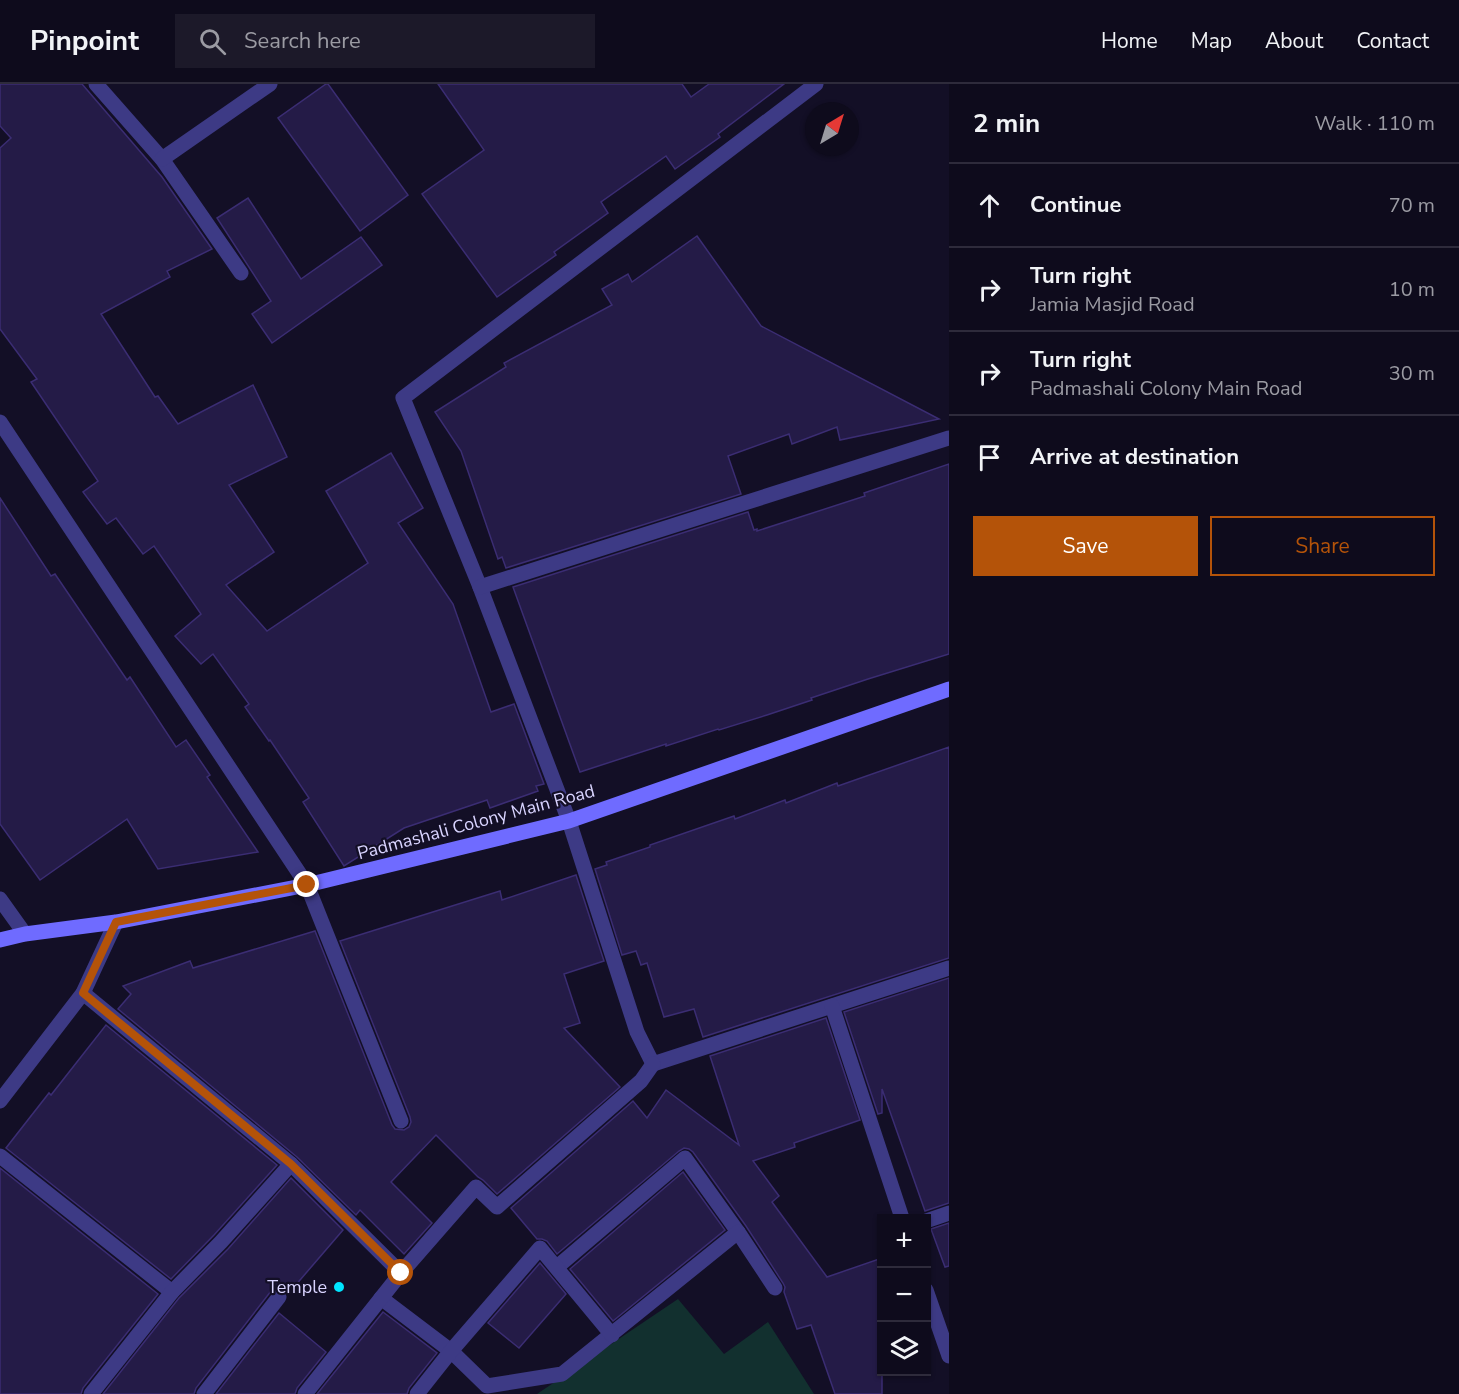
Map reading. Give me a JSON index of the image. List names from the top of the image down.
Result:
{
  "streets": {
    "street": ["Padmashali Colony Main Road"]
  },
  "places": ["Temple"],
  "north": "top right",
  "page": {
    "header": "Pinpoint",
    "search": "Search here",
    "nav": [
      "Home",
      "Map",
      "About",
      "Contact"
    ],
    "heading": ["2 min", "Walk · 110 m"],
    "list": [
      ["Continue", "70 m"],
      ["Turn right", "Jamia Masjid Road", "10 m"],
      ["Turn right", "Padmashali Colony Main Road", "30 m"],
      "Arrive at destination"
    ],
    "buttons": ["Save", "Share"],
    "map_buttons": ["+", "−"]
  }
}
